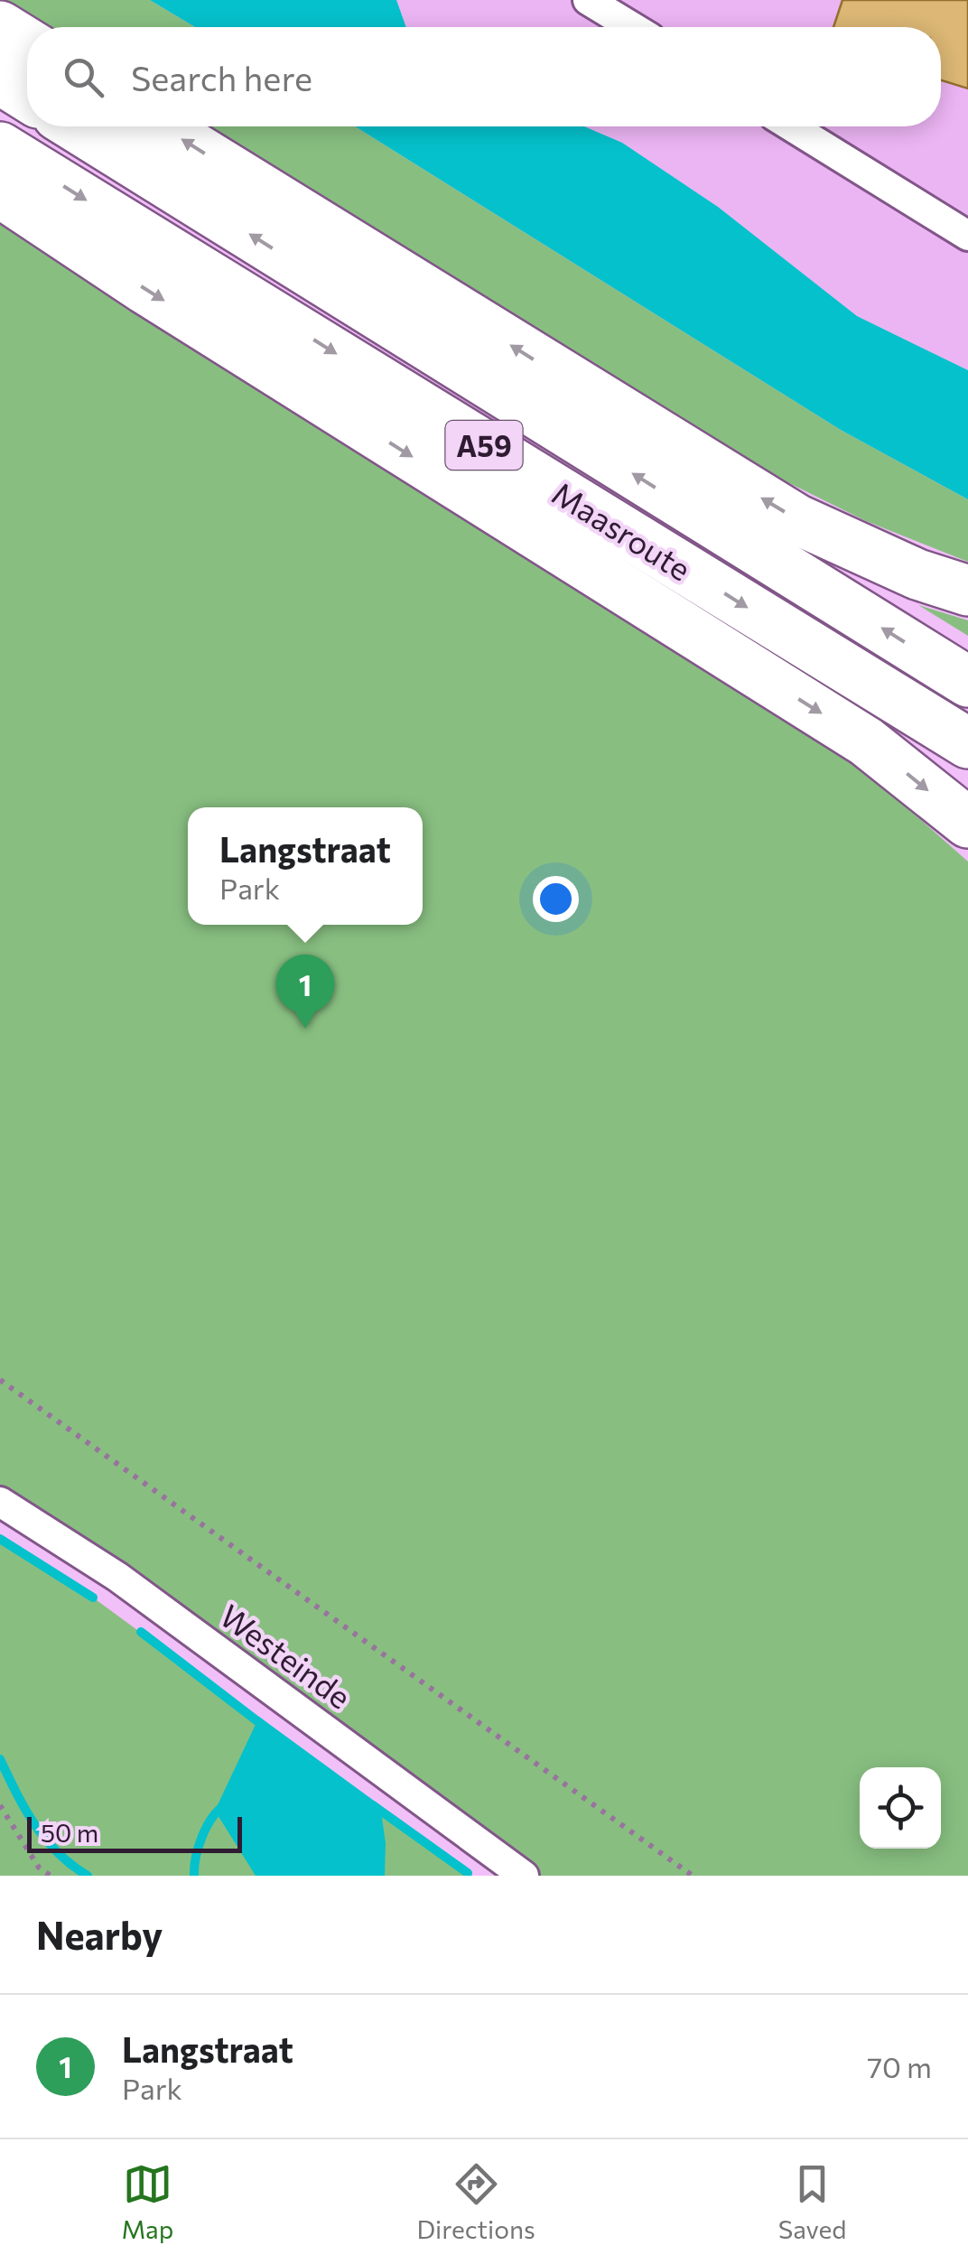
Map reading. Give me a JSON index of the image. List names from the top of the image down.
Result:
{
  "streets": {
    "highway": ["A59", "Maasroute"],
    "street": ["Westeinde"]
  },
  "scale_bar": "50 m",
  "page": {
    "search": "Search here",
    "popup": ["Langstraat", "Park"],
    "pins": "1",
    "scale": "50 m",
    "heading": "Nearby",
    "list": [
      {
        "mark": "1",
        "name": "Langstraat",
        "note": "Park",
        "value": "70 m"
      }
    ],
    "nav": ["Map", "Directions", "Saved"]
  }
}
